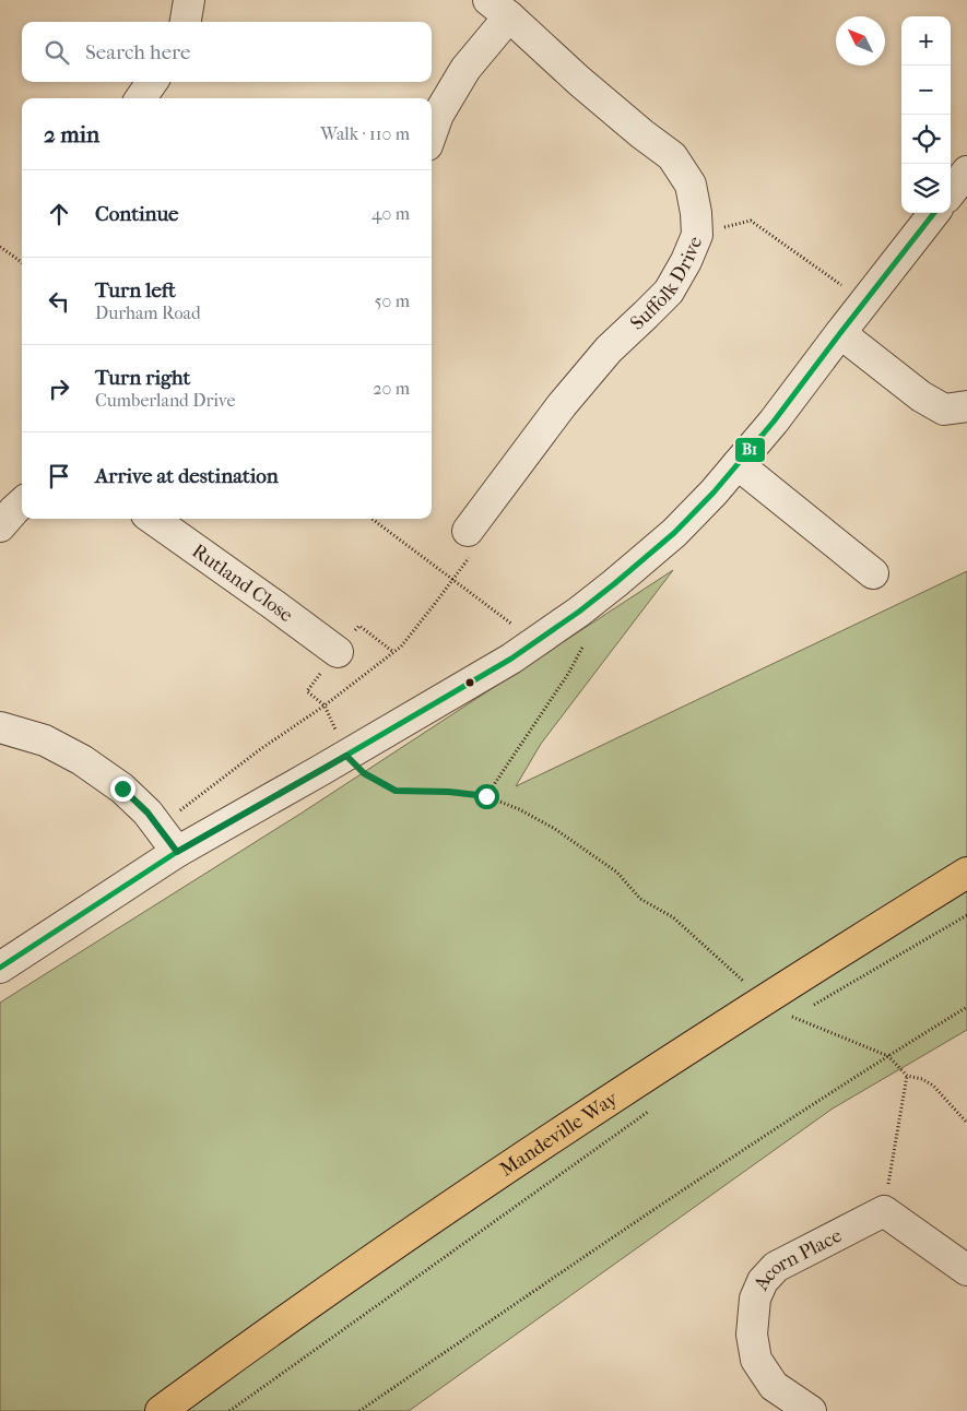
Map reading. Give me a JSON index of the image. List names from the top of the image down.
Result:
{
  "streets": {
    "main road": ["Mandeville Way"],
    "street": ["Suffolk Drive", "Rutland Close", "Acorn Place"]
  },
  "lines": ["transit line B1"],
  "north": "top left",
  "page": {
    "map_buttons": ["+", "−"],
    "search": "Search here",
    "heading": ["2 min", "Walk · 110 m"],
    "list": [
      ["Continue", "40 m"],
      ["Turn left", "Durham Road", "50 m"],
      ["Turn right", "Cumberland Drive", "20 m"],
      "Arrive at destination"
    ]
  }
}
